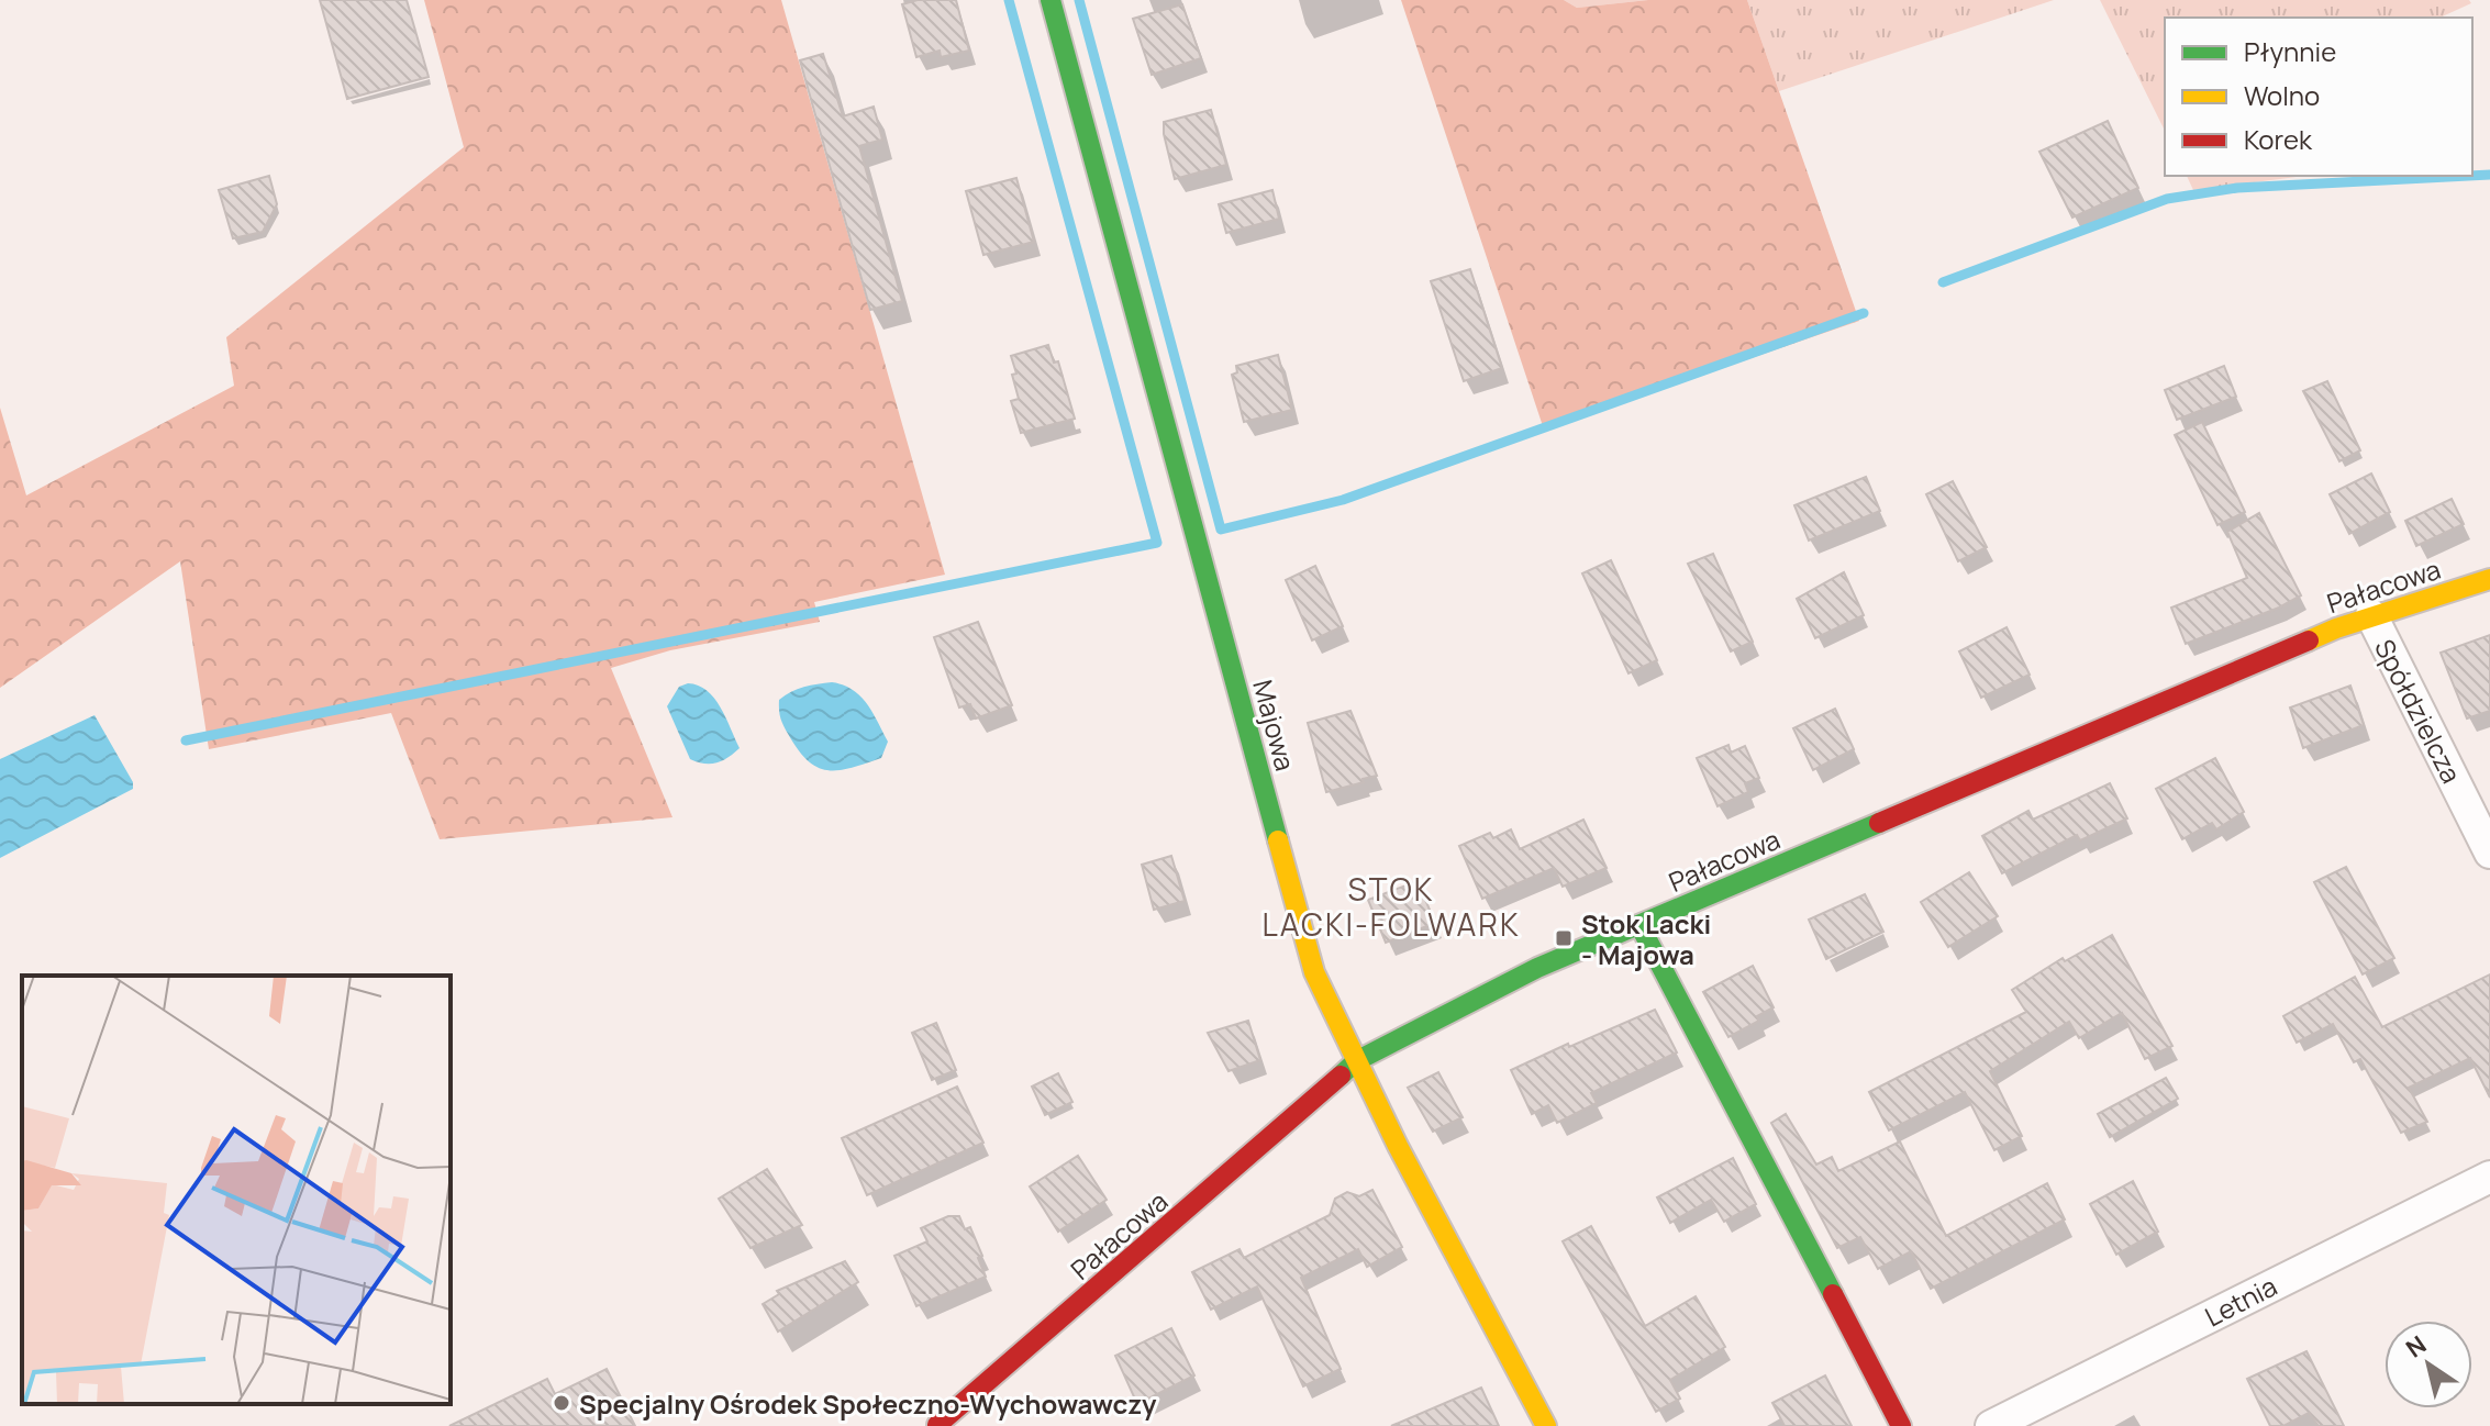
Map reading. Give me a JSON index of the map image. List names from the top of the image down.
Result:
{
  "streets": {
    "street": [
      "Pałacowa",
      "Spółdzielcza",
      "Majowa",
      "Letnia"
    ]
  },
  "crossings": [
    ["Pałacowa", "Spółdzielcza"],
    ["Pałacowa", "Majowa"]
  ],
  "districts": ["STOK LACKI-FOLWARK"],
  "places": {
    "transit": ["Stok Lacki - Majowa"],
    "other": ["Specjalny Ośrodek Społeczno-Wychowawczy"]
  },
  "legend": ["Płynnie", "Wolno", "Korek"],
  "north": "top left"
}
